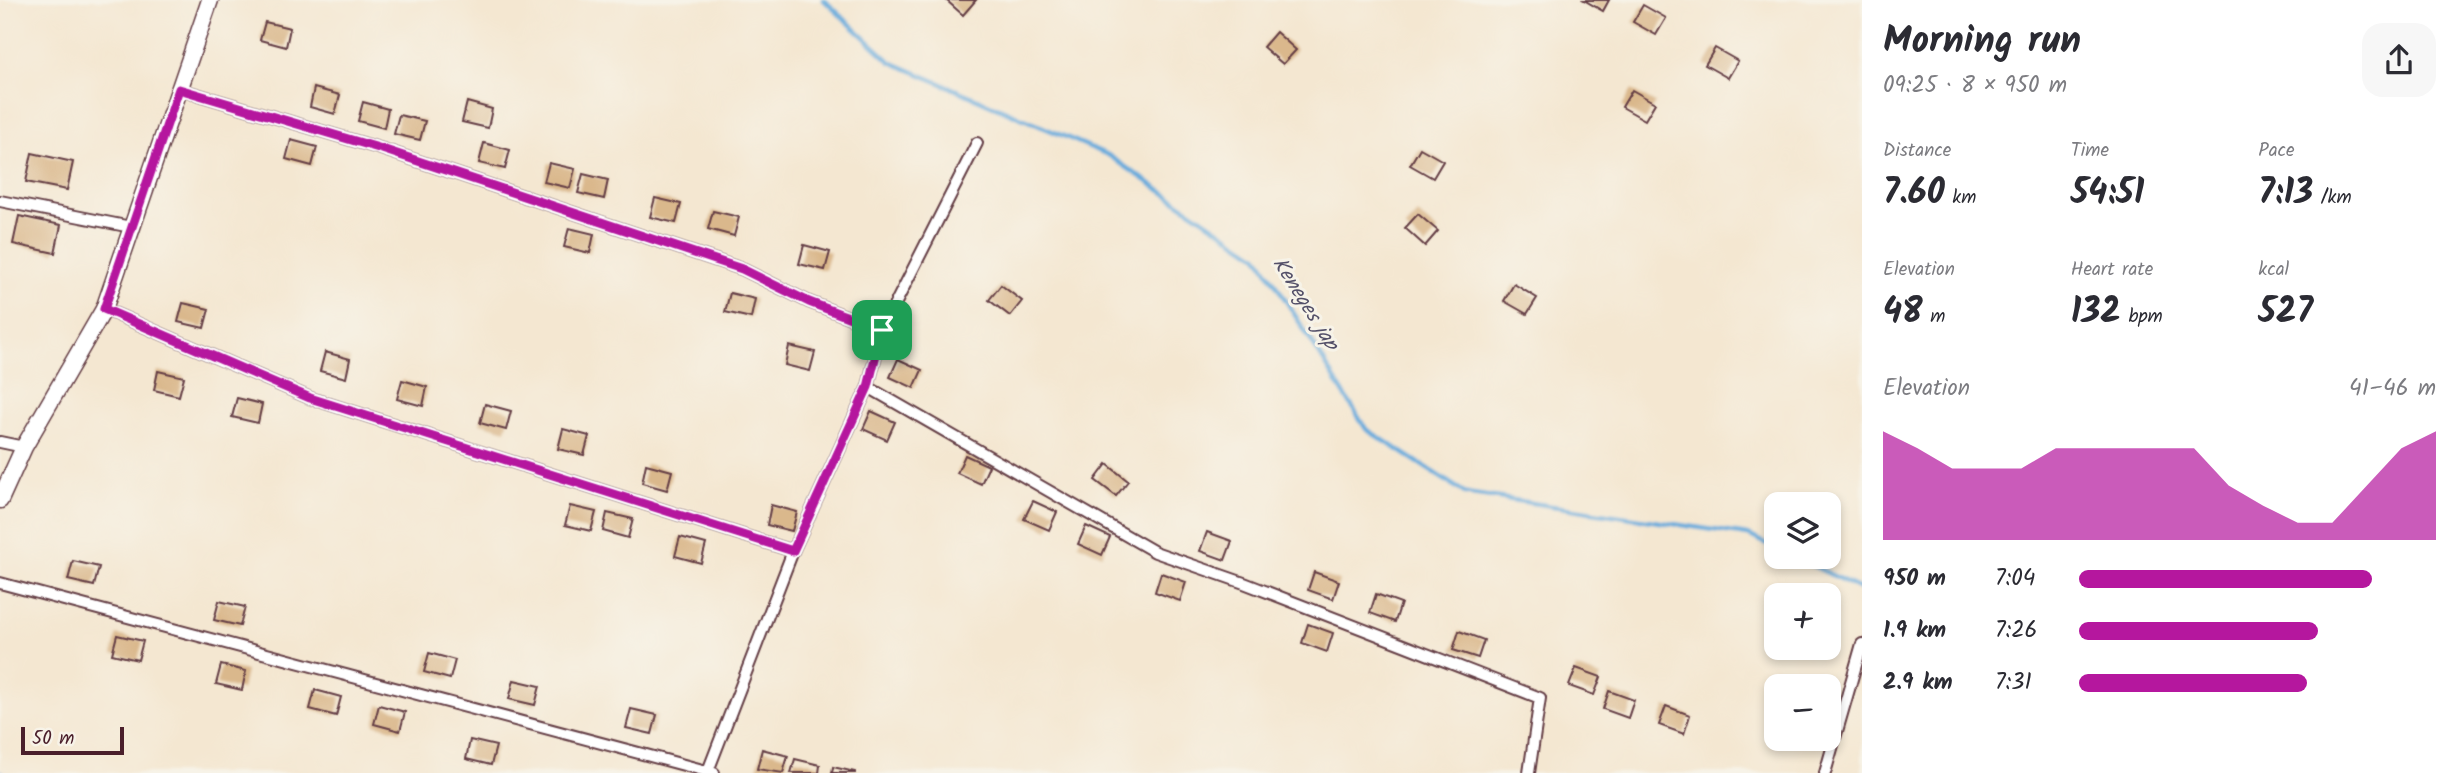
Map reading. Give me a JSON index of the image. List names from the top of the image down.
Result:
{
  "water": ["Keneges jap"],
  "scale_bar": "50 m",
  "page": {
    "heading": ["Morning run", "09:25 · 8 × 950 m"],
    "stats": [
      ["Distance", "7.60 km"],
      ["Time", "54:51"],
      ["Pace", "7:13 /km"],
      ["Elevation", "48 m"],
      ["Heart rate", "132 bpm"],
      ["kcal", "527"]
    ],
    "chart": ["Elevation", "41–46 m"],
    "map_buttons": ["+", "−"],
    "list": [
      {
        "name": "950 m",
        "note": "7:04"
      },
      {
        "name": "1.9 km",
        "note": "7:26"
      },
      {
        "name": "2.9 km",
        "note": "7:31"
      }
    ],
    "scale": "50 m"
  }
}
